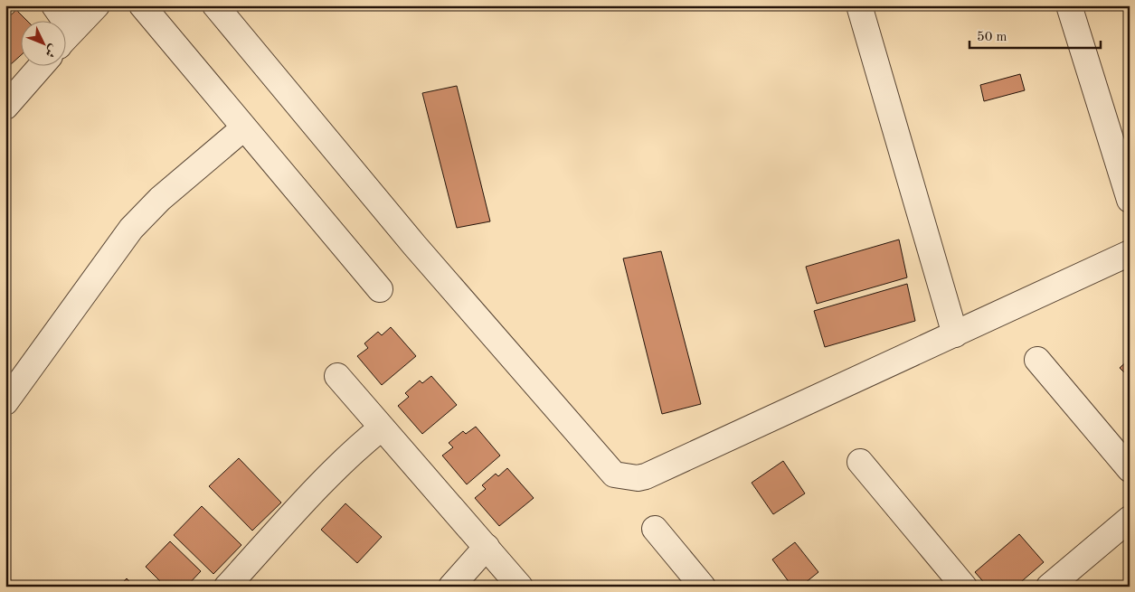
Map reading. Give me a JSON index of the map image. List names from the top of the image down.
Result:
{
  "scale_bar": "50 m",
  "north": "bottom right"
}
